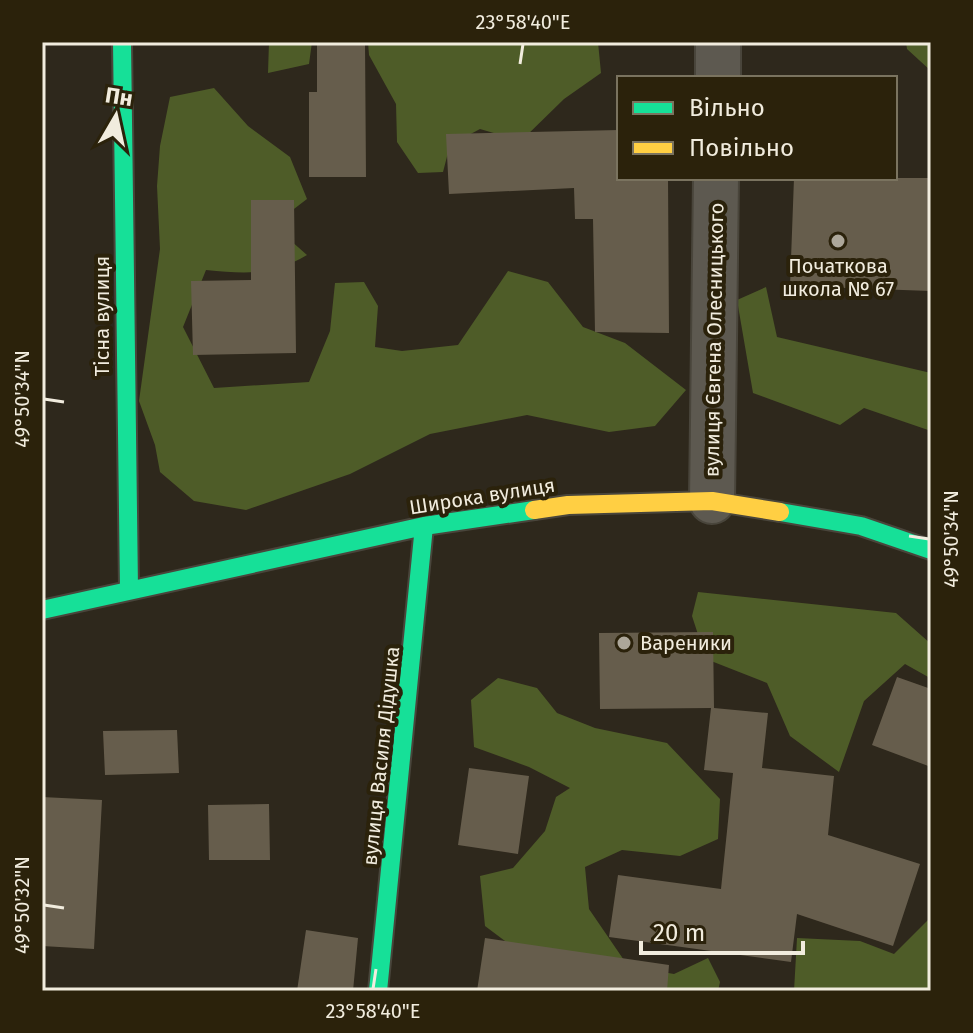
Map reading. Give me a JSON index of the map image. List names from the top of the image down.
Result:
{
  "streets": {
    "street": [
      "Тісна вулиця",
      "вулиця Євгена Олесницького",
      "Широка вулиця",
      "вулиця Василя Дідушка"
    ]
  },
  "crossings": [
    ["Тісна вулиця", "Широка вулиця"],
    ["вулиця Євгена Олесницького", "Широка вулиця"],
    ["Широка вулиця", "вулиця Василя Дідушка"]
  ],
  "places": ["Початкова школа № 67", "Вареники"],
  "legend": ["Вільно", "Повільно"],
  "scale_bar": "20 m",
  "north": "top",
  "coordinates": ["23°58'40\"E", "49°50'34\"N", "49°50'32\"N"]
}
